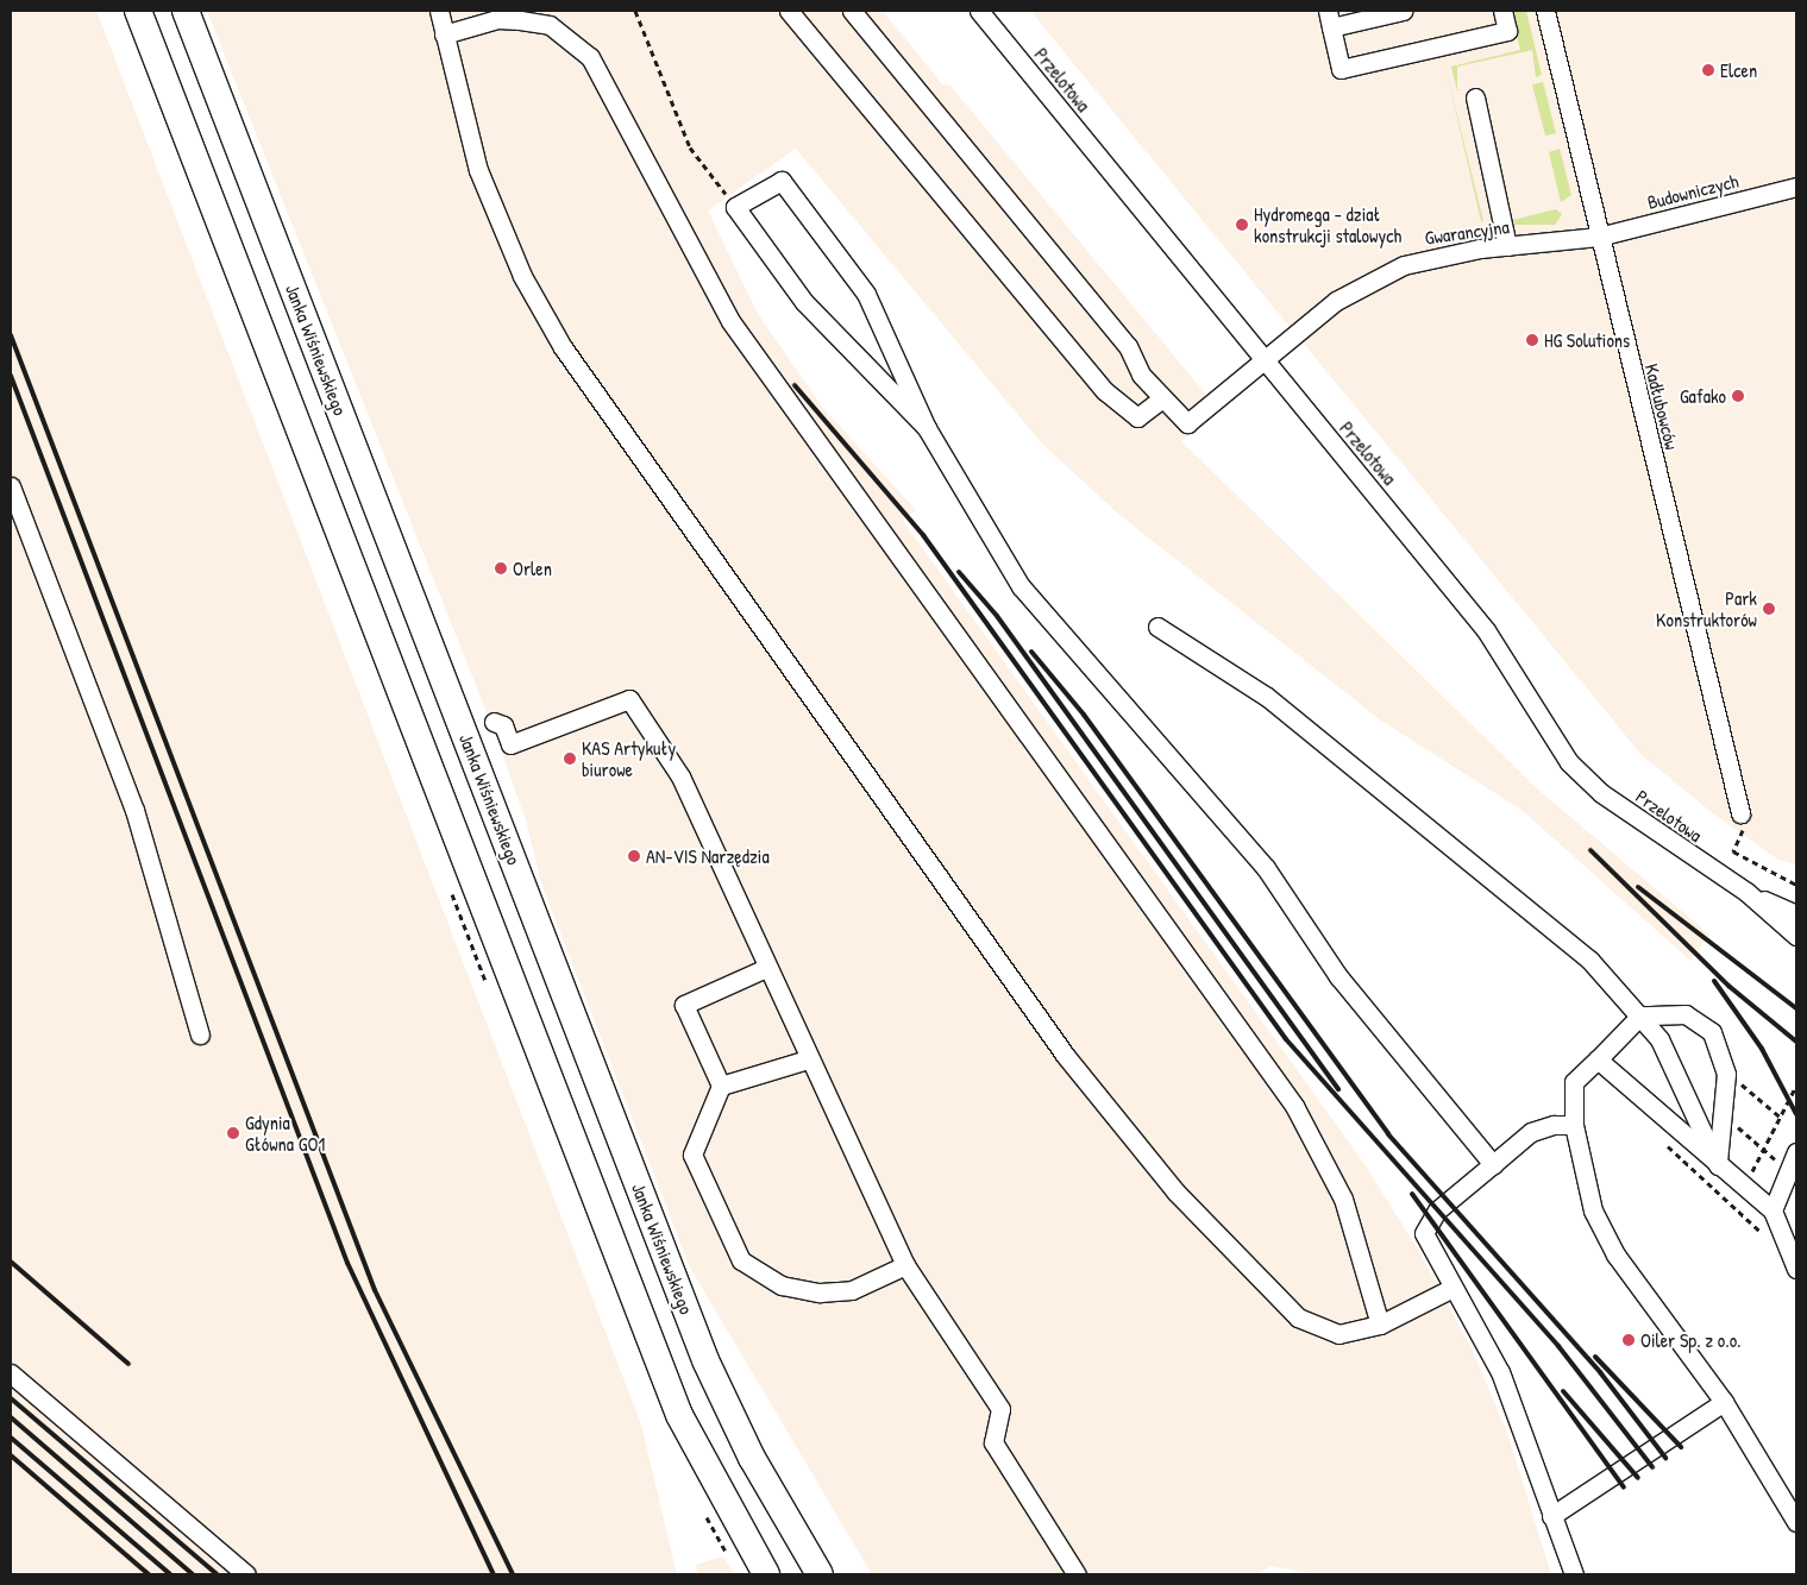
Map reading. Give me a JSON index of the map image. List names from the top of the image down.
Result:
{
  "streets": {
    "highway": ["Janka Wiśniewskiego"],
    "street": [
      "Przelotowa",
      "Budowniczych",
      "Gwarancyjna",
      "Kadłubowców"
    ]
  },
  "crossings": [
    ["Przelotowa", "Gwarancyjna"],
    ["Budowniczych", "Gwarancyjna"],
    ["Budowniczych", "Kadłubowców"],
    ["Gwarancyjna", "Kadłubowców"]
  ],
  "places": [
    "Elcen",
    "Hydromega - dział konstrukcji stalowych",
    "HG Solutions",
    "Gafako",
    "Orlen",
    "Park Konstruktorów",
    "KAS Artykuły biurowe",
    "AN-VIS Narzędzia",
    "Gdynia Główna GO1",
    "Oiler Sp. z o.o."
  ]
}
